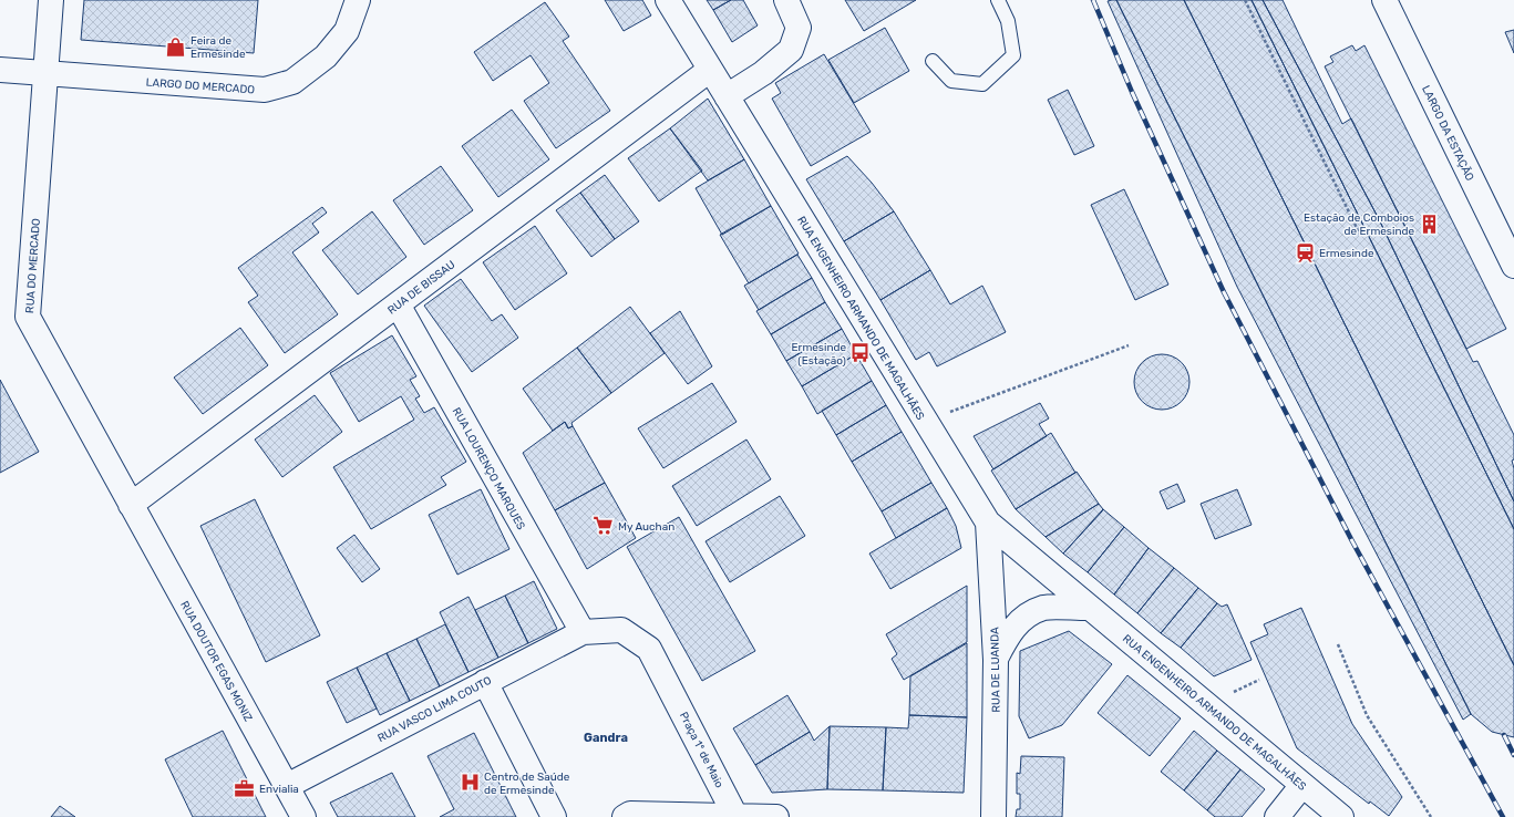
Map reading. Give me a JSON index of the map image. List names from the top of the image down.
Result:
{
  "streets": {
    "street": [
      "LARGO DO MERCADO",
      "LARGO DA ESTAÇÃO",
      "RUA DO MERCADO",
      "RUA DE BISSAU",
      "RUA ENGENHEIRO ARMANDO DE MAGALHÃES",
      "RUA LOURENÇO MARQUES",
      "RUA DOUTOR EGAS MONIZ",
      "RUA DE LUANDA",
      "RUA VASCO LIMA COUTO",
      "Praça 1º de Maio"
    ]
  },
  "crossings": [
    ["LARGO DO MERCADO", "RUA DO MERCADO"],
    ["RUA DO MERCADO", "RUA DE BISSAU"],
    ["RUA DO MERCADO", "RUA DOUTOR EGAS MONIZ"],
    ["RUA DE BISSAU", "RUA ENGENHEIRO ARMANDO DE MAGALHÃES"],
    ["RUA DE BISSAU", "RUA LOURENÇO MARQUES"],
    ["RUA DE BISSAU", "RUA DOUTOR EGAS MONIZ"],
    ["RUA ENGENHEIRO ARMANDO DE MAGALHÃES", "RUA DE LUANDA"],
    ["RUA LOURENÇO MARQUES", "RUA VASCO LIMA COUTO"],
    ["RUA LOURENÇO MARQUES", "Praça 1º de Maio"],
    ["RUA DOUTOR EGAS MONIZ", "RUA VASCO LIMA COUTO"],
    ["RUA VASCO LIMA COUTO", "Praça 1º de Maio"]
  ],
  "districts": ["Gandra"],
  "places": {
    "shop": ["Feira de Ermesinde"],
    "building": ["Estação de Comboios de Ermesinde"],
    "station": ["Ermesinde"],
    "bus stop": ["Ermesinde (Estação)"],
    "supermarket": ["My Auchan"],
    "hospital": ["Centro de Saúde de Ermesinde"],
    "office": ["Envialia"]
  }
}
